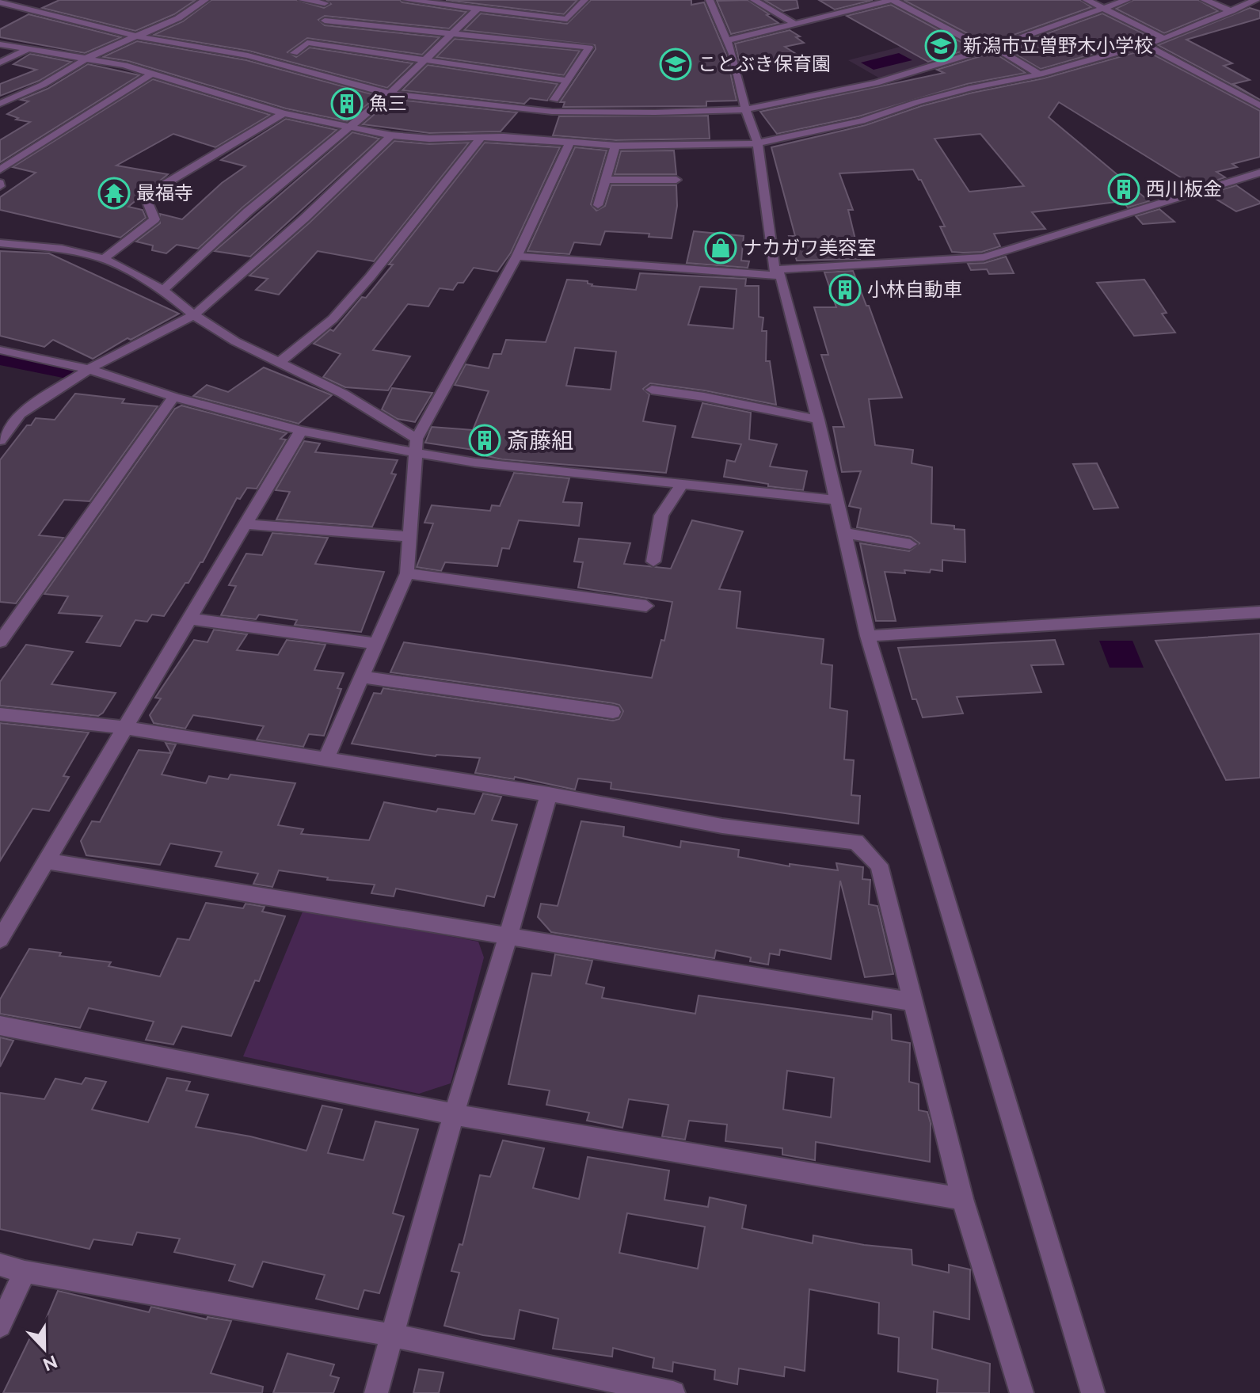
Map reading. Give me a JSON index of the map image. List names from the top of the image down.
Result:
{
  "places": {
    "school or university": ["新潟市立曽野木小学校", "ことぶき保育園"],
    "building": [
      "魚三",
      "西川板金",
      "小林自動車",
      "斎藤組"
    ],
    "temple": ["最福寺"],
    "shop": ["ナカガワ美容室"]
  },
  "north": "bottom"
}
